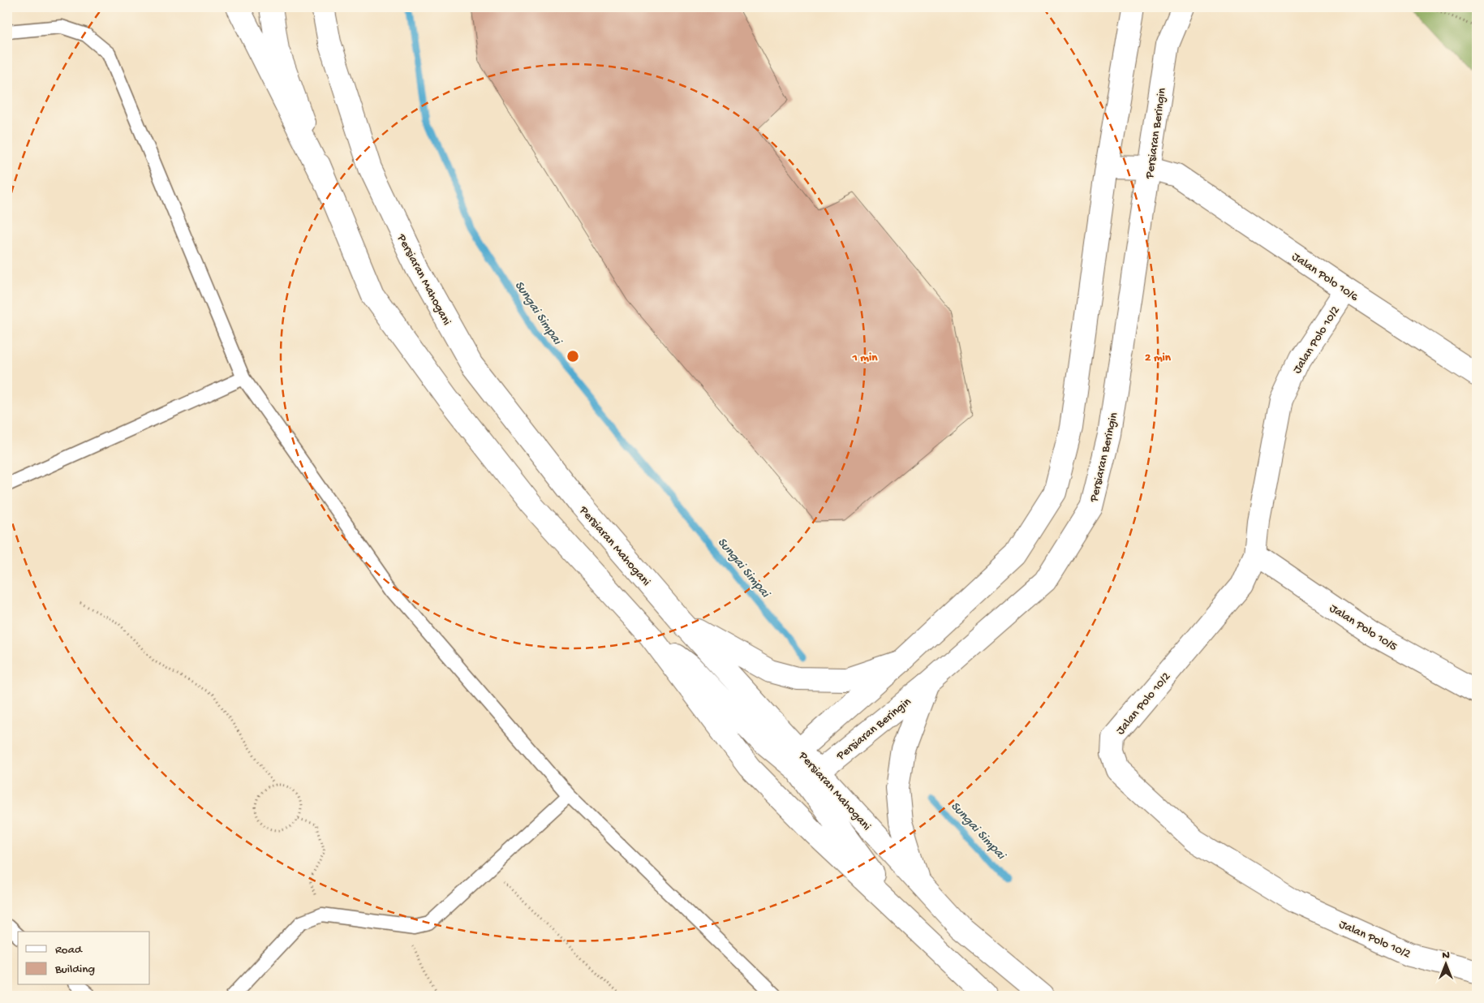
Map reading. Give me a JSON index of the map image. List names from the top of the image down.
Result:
{
  "streets": {
    "main road": [
      "Persiaran Beringin",
      "Jalan Polo 10/6",
      "Persiaran Mahogani",
      "Jalan Polo 10/2",
      "Jalan Polo 10/5"
    ]
  },
  "crossings": [
    ["Persiaran Beringin", "Jalan Polo 10/6"],
    ["Persiaran Beringin", "Persiaran Mahogani"],
    ["Jalan Polo 10/6", "Jalan Polo 10/2"],
    ["Jalan Polo 10/2", "Jalan Polo 10/5"]
  ],
  "water": ["Sungai Simpai"],
  "legend": ["Road", "Building"],
  "north": "top",
  "rings": ["1 min", "2 min"]
}
